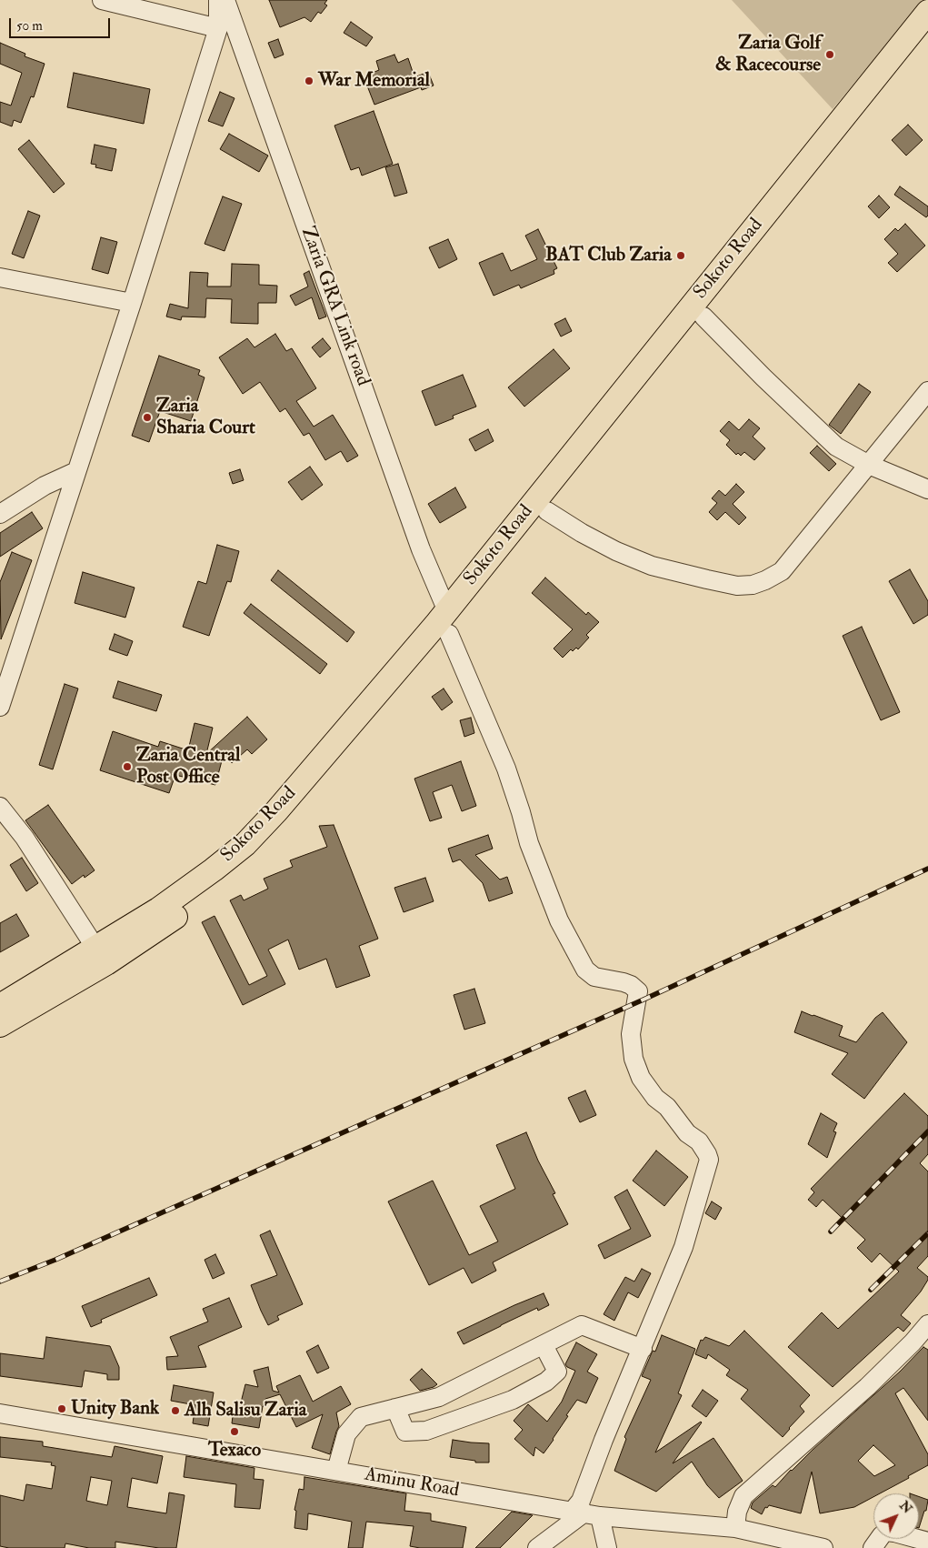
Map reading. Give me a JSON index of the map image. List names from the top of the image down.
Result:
{
  "streets": {
    "main road": ["Sokoto Road"],
    "street": ["Zaria GRA Link road", "Aminu Road"]
  },
  "crossings": [
    ["Sokoto Road", "Zaria GRA Link road"]
  ],
  "places": [
    "Zaria Golf & Racecourse",
    "War Memorial",
    "BAT Club Zaria",
    "Zaria Sharia Court",
    "Zaria Central Post Office",
    "Unity Bank",
    "Alh Salisu Zaria",
    "Texaco"
  ],
  "scale_bar": "50 m",
  "north": "top right"
}
